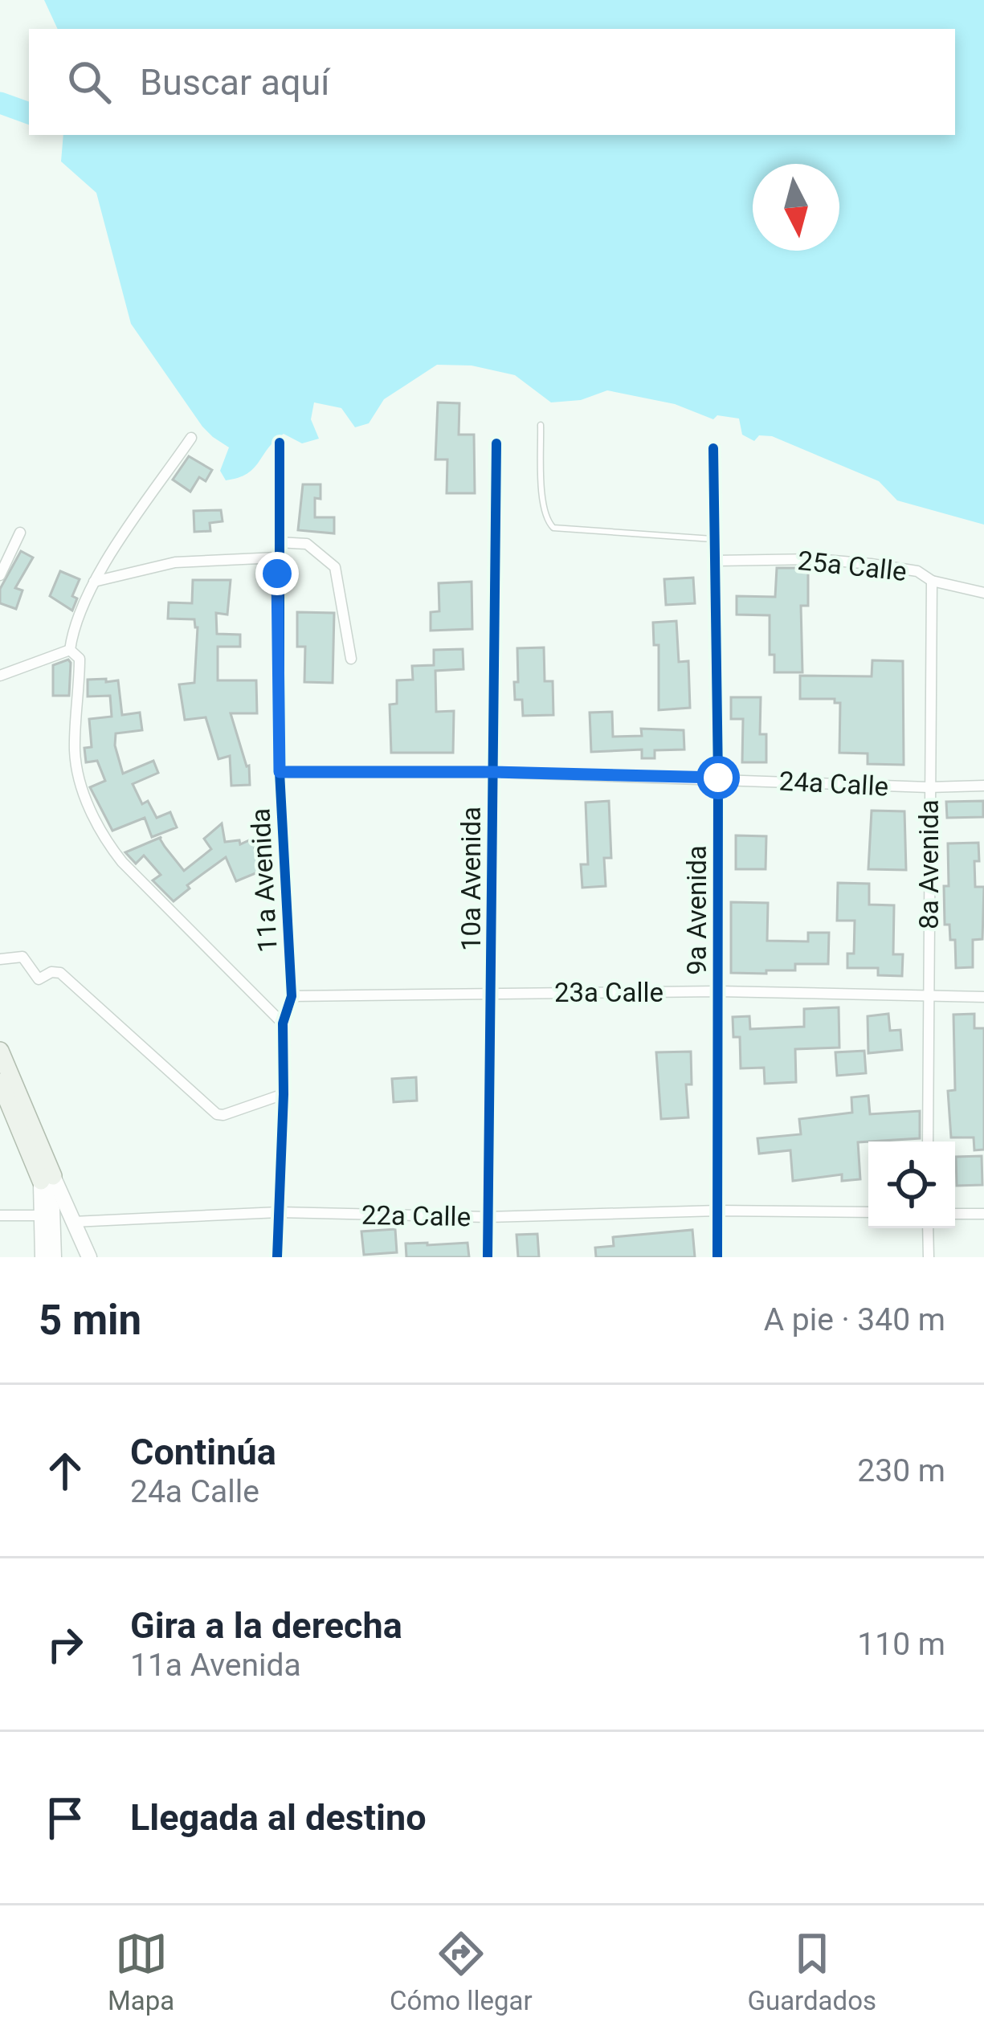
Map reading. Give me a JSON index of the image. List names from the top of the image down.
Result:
{
  "streets": {
    "street": [
      "25a Calle",
      "24a Calle",
      "8a Avenida",
      "10a Avenida",
      "11a Avenida",
      "9a Avenida",
      "23a Calle",
      "22a Calle"
    ]
  },
  "crossings": [
    ["25a Calle", "8a Avenida"],
    ["25a Calle", "9a Avenida"],
    ["24a Calle", "8a Avenida"],
    ["24a Calle", "10a Avenida"],
    ["24a Calle", "11a Avenida"],
    ["24a Calle", "9a Avenida"],
    ["8a Avenida", "23a Calle"],
    ["10a Avenida", "23a Calle"],
    ["10a Avenida", "22a Calle"],
    ["11a Avenida", "23a Calle"],
    ["11a Avenida", "22a Calle"],
    ["9a Avenida", "23a Calle"],
    ["9a Avenida", "22a Calle"]
  ],
  "north": "bottom",
  "page": {
    "search": "Buscar aquí",
    "heading": ["5 min", "A pie · 340 m"],
    "list": [
      ["Continúa", "24a Calle", "230 m"],
      ["Gira a la derecha", "11a Avenida", "110 m"],
      "Llegada al destino"
    ],
    "nav": ["Mapa", "Cómo llegar", "Guardados"]
  }
}
